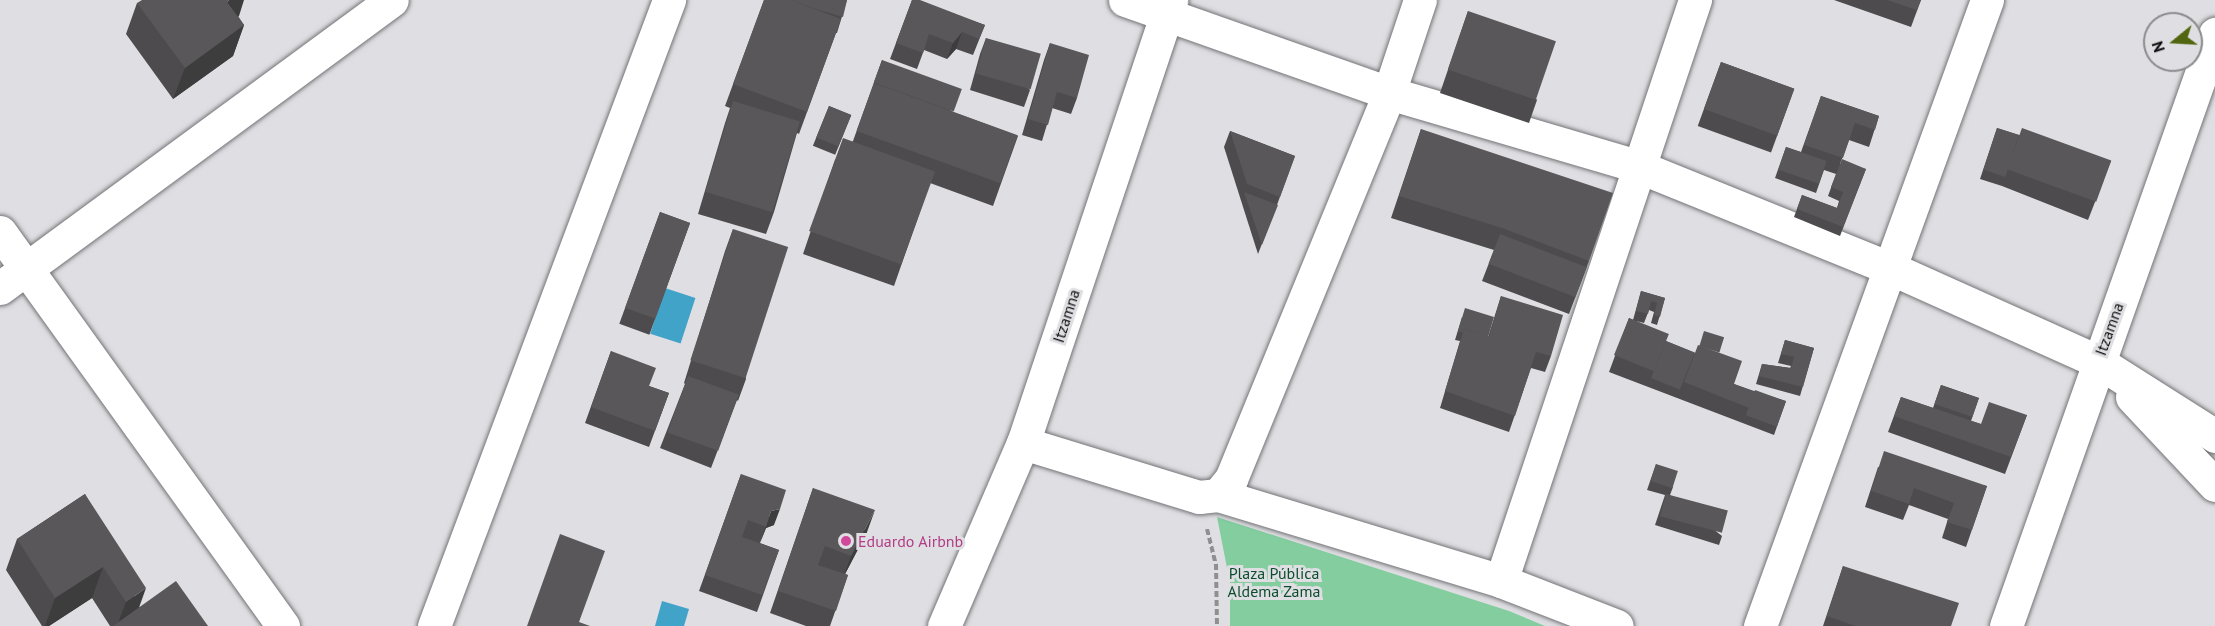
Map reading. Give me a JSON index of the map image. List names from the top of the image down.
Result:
{
  "streets": {
    "street": ["Itzamna"]
  },
  "parks": ["Plaza Pública Aldema Zama"],
  "places": ["Eduardo Airbnb"],
  "north": "left"
}
